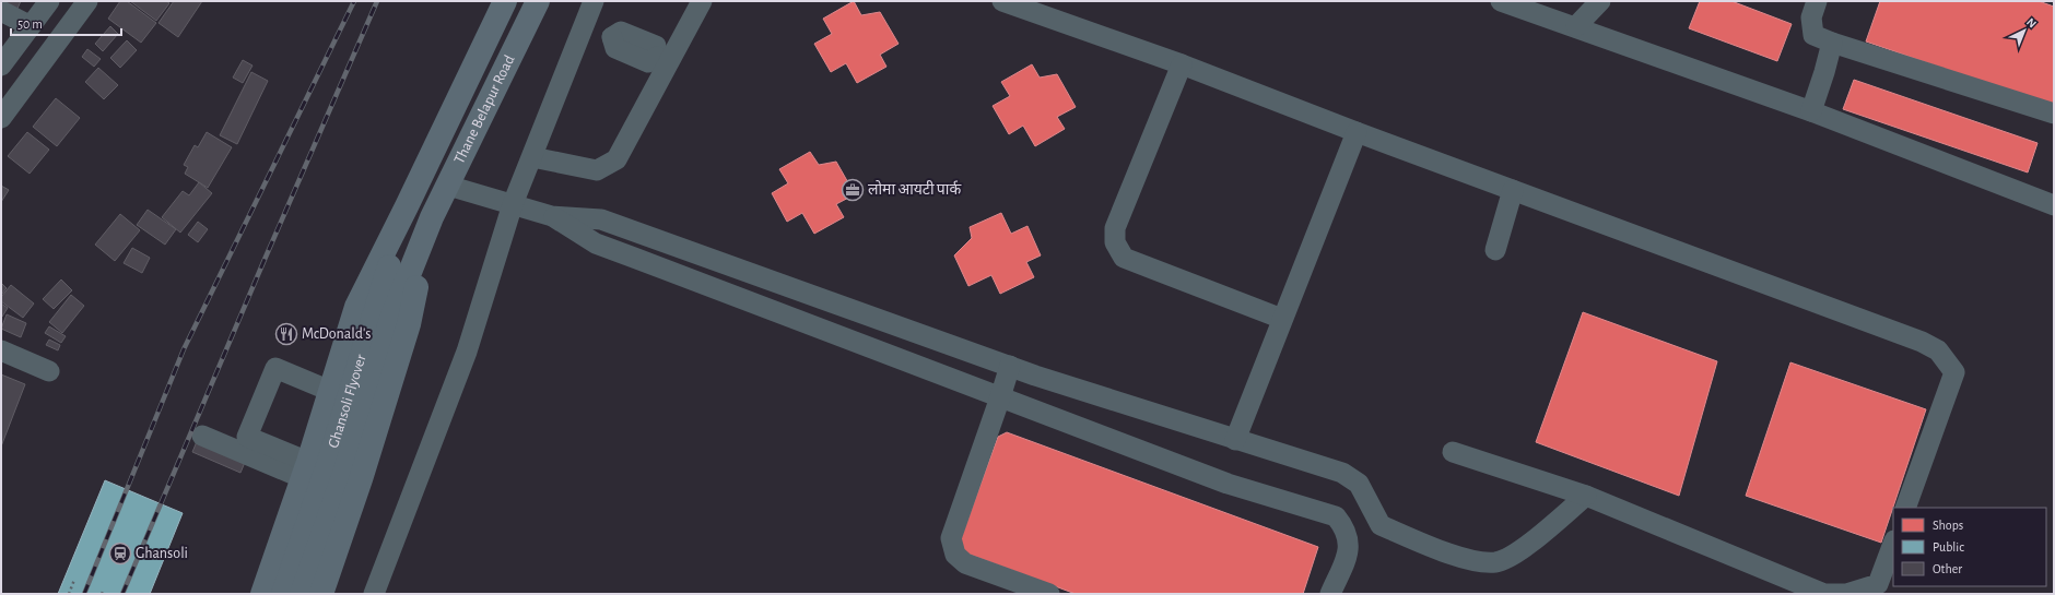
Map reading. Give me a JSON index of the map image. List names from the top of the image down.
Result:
{
  "streets": {
    "main road": ["Thane Belapur Road", "Ghansoli Flyover"]
  },
  "crossings": [
    ["Thane Belapur Road", "Ghansoli Flyover"]
  ],
  "places": {
    "office": ["लोमा आयटी पार्क"],
    "restaurant": ["McDonald's"],
    "station": ["Ghansoli"]
  },
  "legend": ["Shops", "Public", "Other"],
  "scale_bar": "50 m",
  "north": "top right"
}
